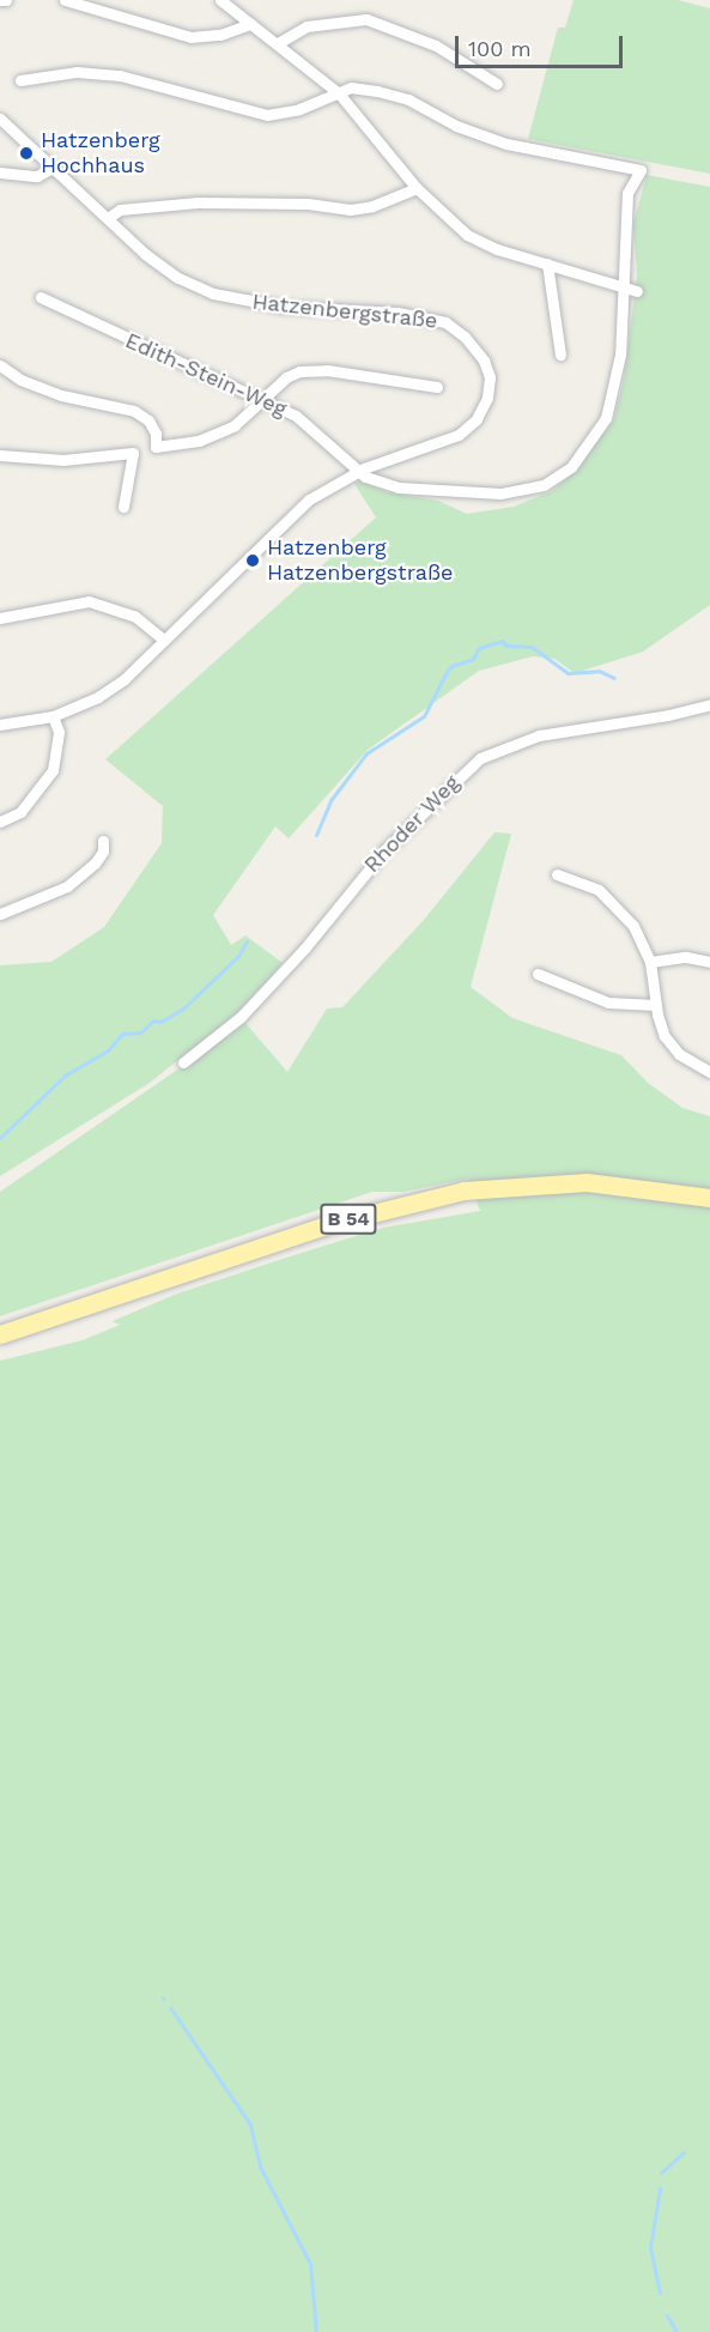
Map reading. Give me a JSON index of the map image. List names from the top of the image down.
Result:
{
  "streets": {
    "main road": ["B 54"],
    "street": ["Hatzenbergstraße", "Edith-Stein-Weg", "Rhoder Weg"]
  },
  "crossings": [
    ["Hatzenbergstraße", "Edith-Stein-Weg"]
  ],
  "places": ["Hatzenberg Hochhaus", "Hatzenberg Hatzenbergstraße"],
  "scale_bar": "100 m"
}
